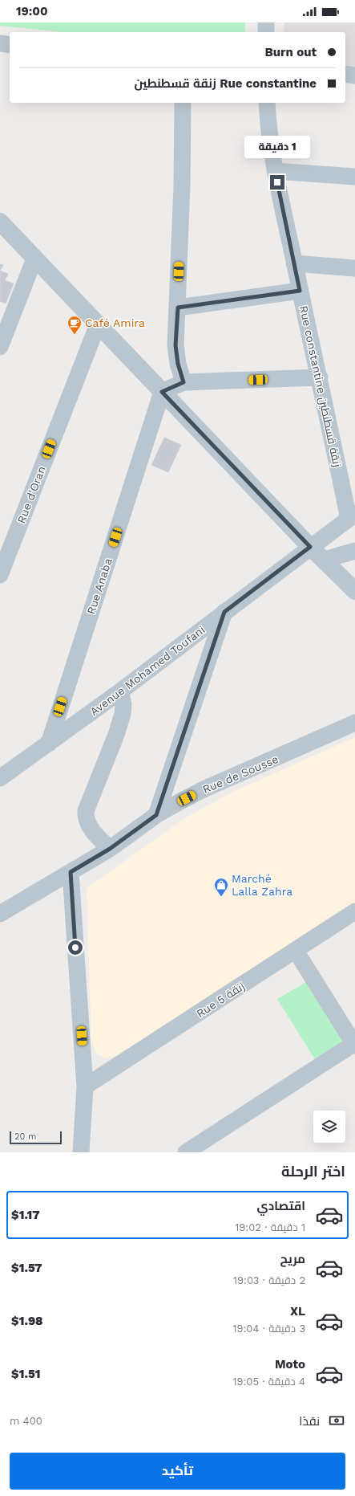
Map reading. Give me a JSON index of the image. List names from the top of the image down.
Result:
{
  "streets": {
    "street": [
      "Rue constantine زنقة قسطنطين",
      "Rue d'Oran",
      "Rue Anaba",
      "Avenue Mohamed Toufani",
      "Rue de Sousse",
      "Rue 5 زنقة"
    ]
  },
  "crossings": [
    ["Rue constantine زنقة قسطنطين", "Avenue Mohamed Toufani"],
    ["Rue Anaba", "Avenue Mohamed Toufani"]
  ],
  "places": {
    "cafe": ["Café Amira"],
    "shop": ["Marché Lalla Zahra"]
  },
  "scale_bar": "20 m",
  "page": {
    "status": "19:00",
    "banner": ["Burn out", "Rue constantine زنقة قسطنطين"],
    "bubble": "1 دقيقة",
    "scale": "20 m",
    "heading": "اختر الرحلة",
    "list": [
      {
        "name": "اقتصادي",
        "note": "1 دقيقة · 19:02",
        "value": "$1.17"
      },
      {
        "name": "مريح",
        "note": "2 دقيقة · 19:03",
        "value": "$1.57"
      },
      {
        "name": "XL",
        "note": "3 دقيقة · 19:04",
        "value": "$1.98"
      },
      {
        "name": "Moto",
        "note": "4 دقيقة · 19:05",
        "value": "$1.51"
      }
    ],
    "pay": ["نقدًا", "400 m"],
    "buttons": "تأكيد"
  }
}
